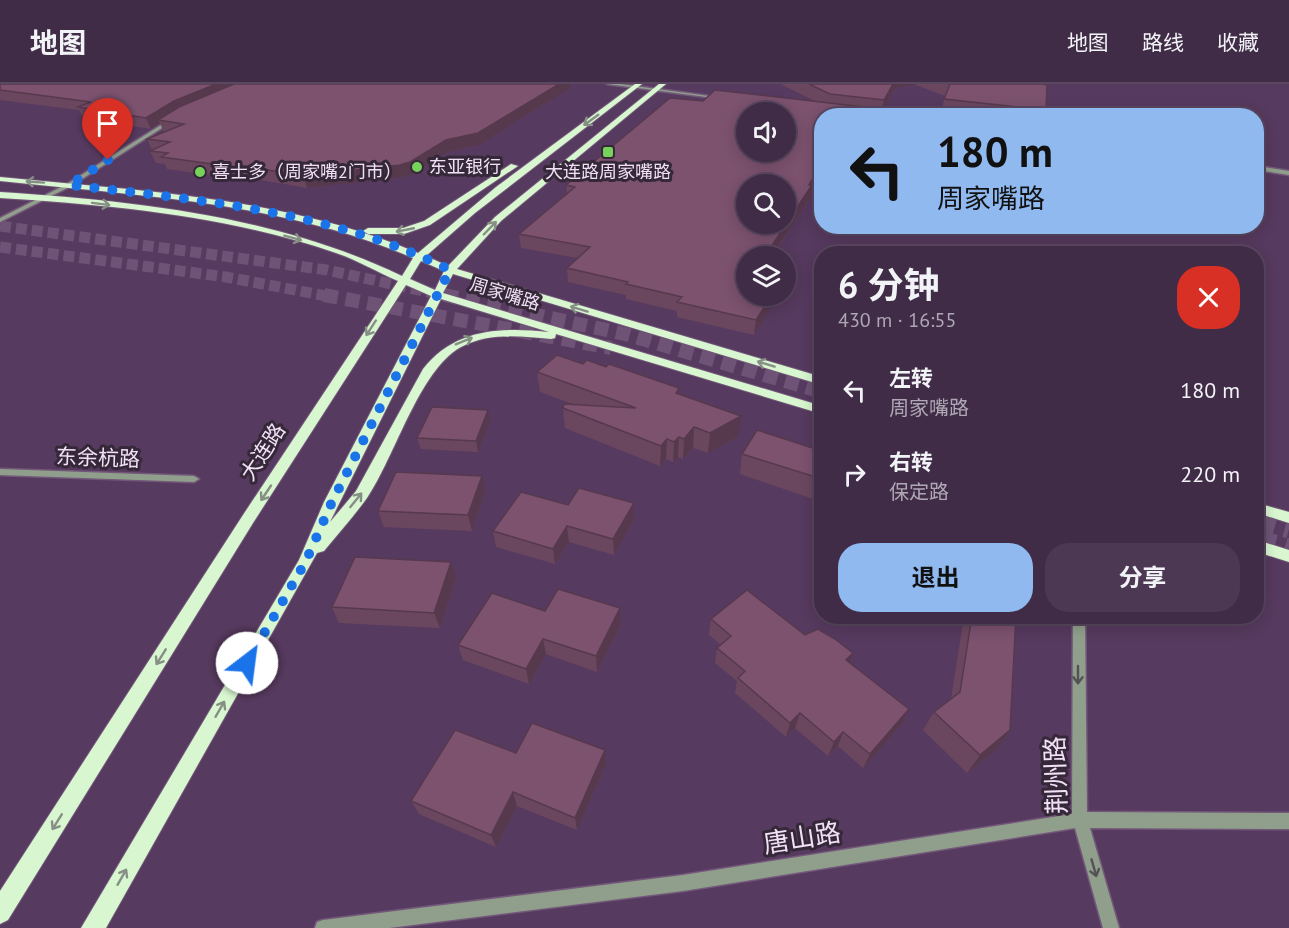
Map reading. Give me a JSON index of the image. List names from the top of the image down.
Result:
{
  "streets": {
    "main road": ["周家嘴路", "大连路"],
    "street": ["东余杭路", "荆州路", "唐山路"]
  },
  "crossings": [
    ["周家嘴路", "大连路"],
    ["荆州路", "唐山路"]
  ],
  "one_way": ["荆州路"],
  "places": {
    "transit": ["大连路周家嘴路"],
    "other": ["东亚银行", "喜士多（周家嘴2门市）"]
  },
  "page": {
    "header": "地图",
    "nav": ["地图", "路线", "收藏"],
    "turn": ["180 m", "周家嘴路"],
    "heading": ["6 分钟", "430 m · 16:55"],
    "list": [
      {
        "name": "左转",
        "note": "周家嘴路",
        "value": "180 m"
      },
      {
        "name": "右转",
        "note": "保定路",
        "value": "220 m"
      }
    ],
    "buttons": ["退出", "分享"]
  }
}
